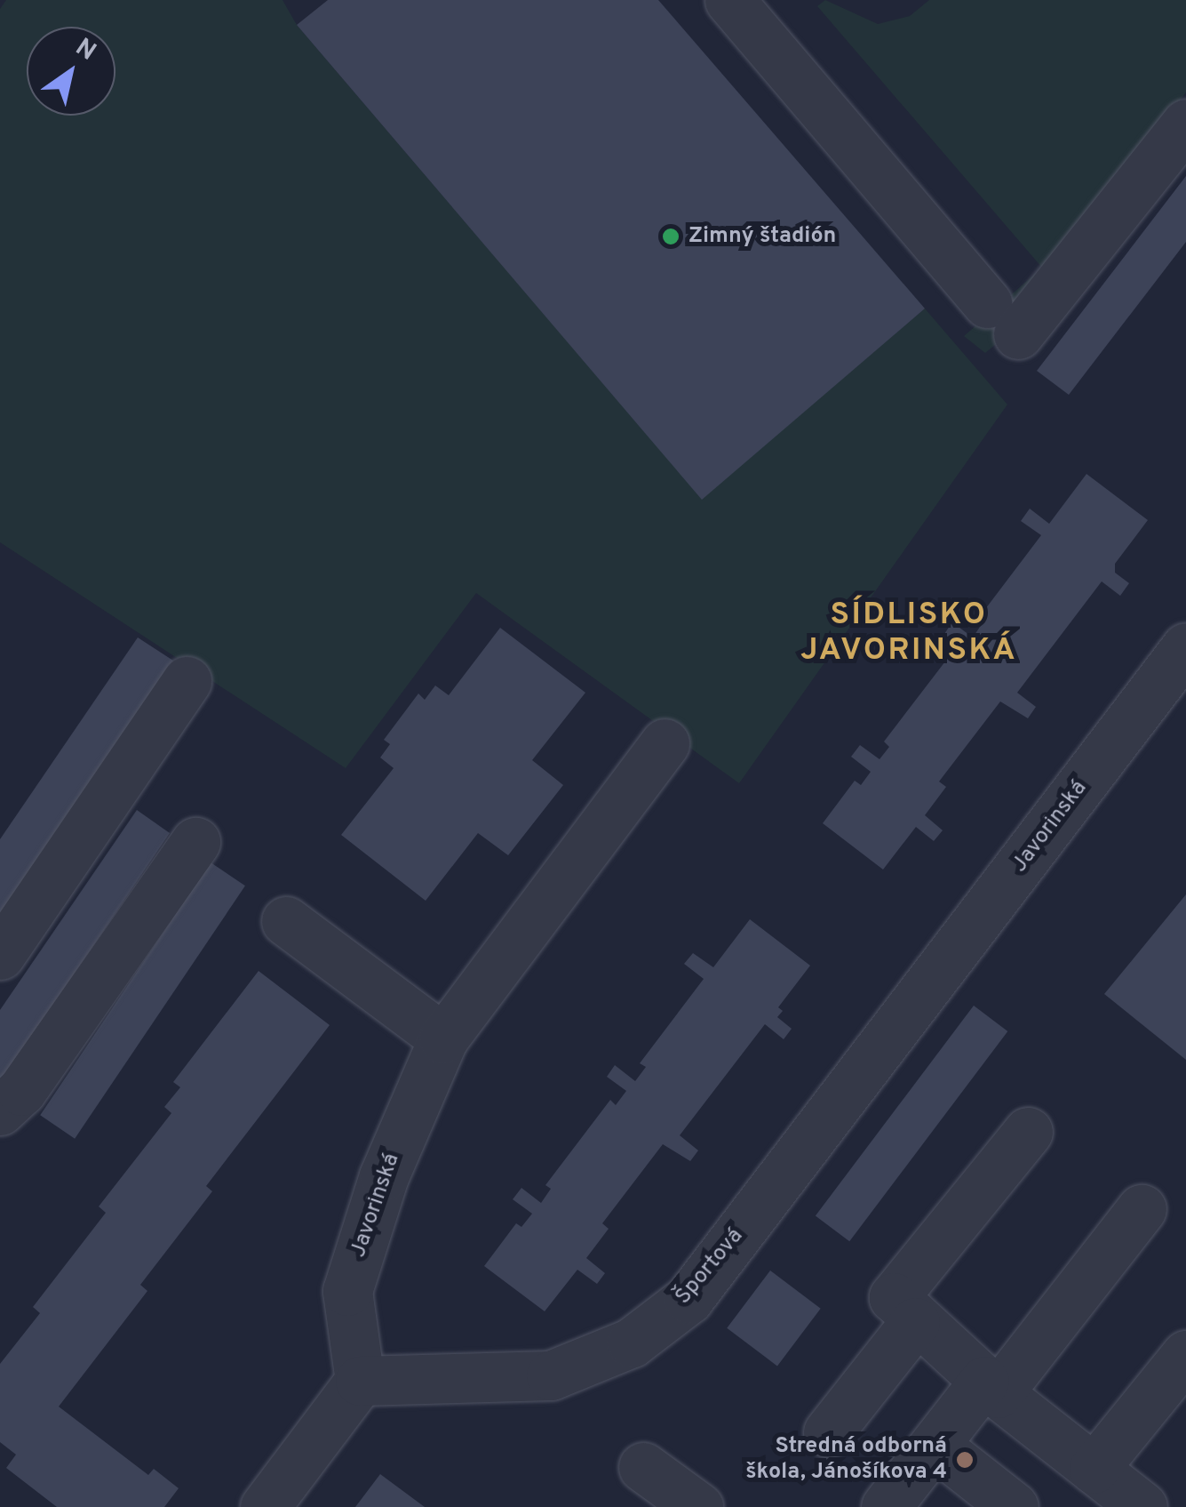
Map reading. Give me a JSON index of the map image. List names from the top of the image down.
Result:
{
  "streets": {
    "street": ["Javorinská", "Športová"]
  },
  "crossings": [
    ["Javorinská", "Športová"]
  ],
  "districts": ["SÍDLISKO JAVORINSKÁ"],
  "places": ["Zimný štadión", "Stredná odborná škola, Jánošíkova 4"],
  "north": "top right"
}
